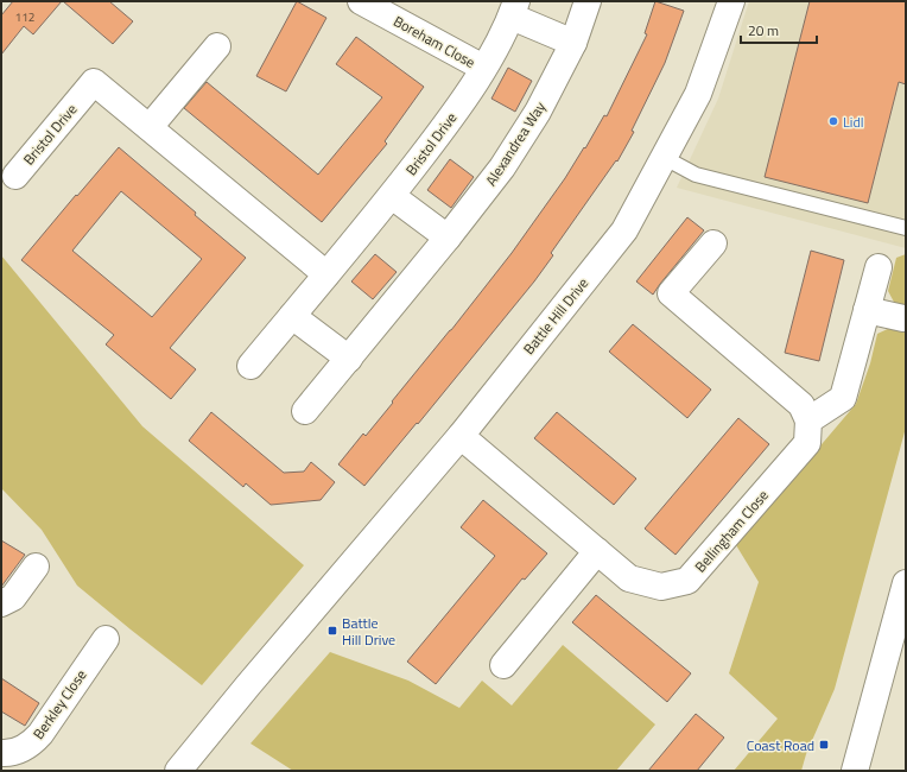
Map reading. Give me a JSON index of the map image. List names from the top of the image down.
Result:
{
  "streets": {
    "main road": [
      "Boreham Close",
      "Bristol Drive",
      "Alexandrea Way",
      "Battle Hill Drive",
      "Bellingham Close",
      "Berkley Close"
    ]
  },
  "crossings": [
    ["Boreham Close", "Bristol Drive"],
    ["Battle Hill Drive", "Bellingham Close"]
  ],
  "places": {
    "other": ["Lidl"],
    "transit": ["Battle Hill Drive", "Coast Road"]
  },
  "house_numbers": ["112"],
  "scale_bar": "20 m"
}
